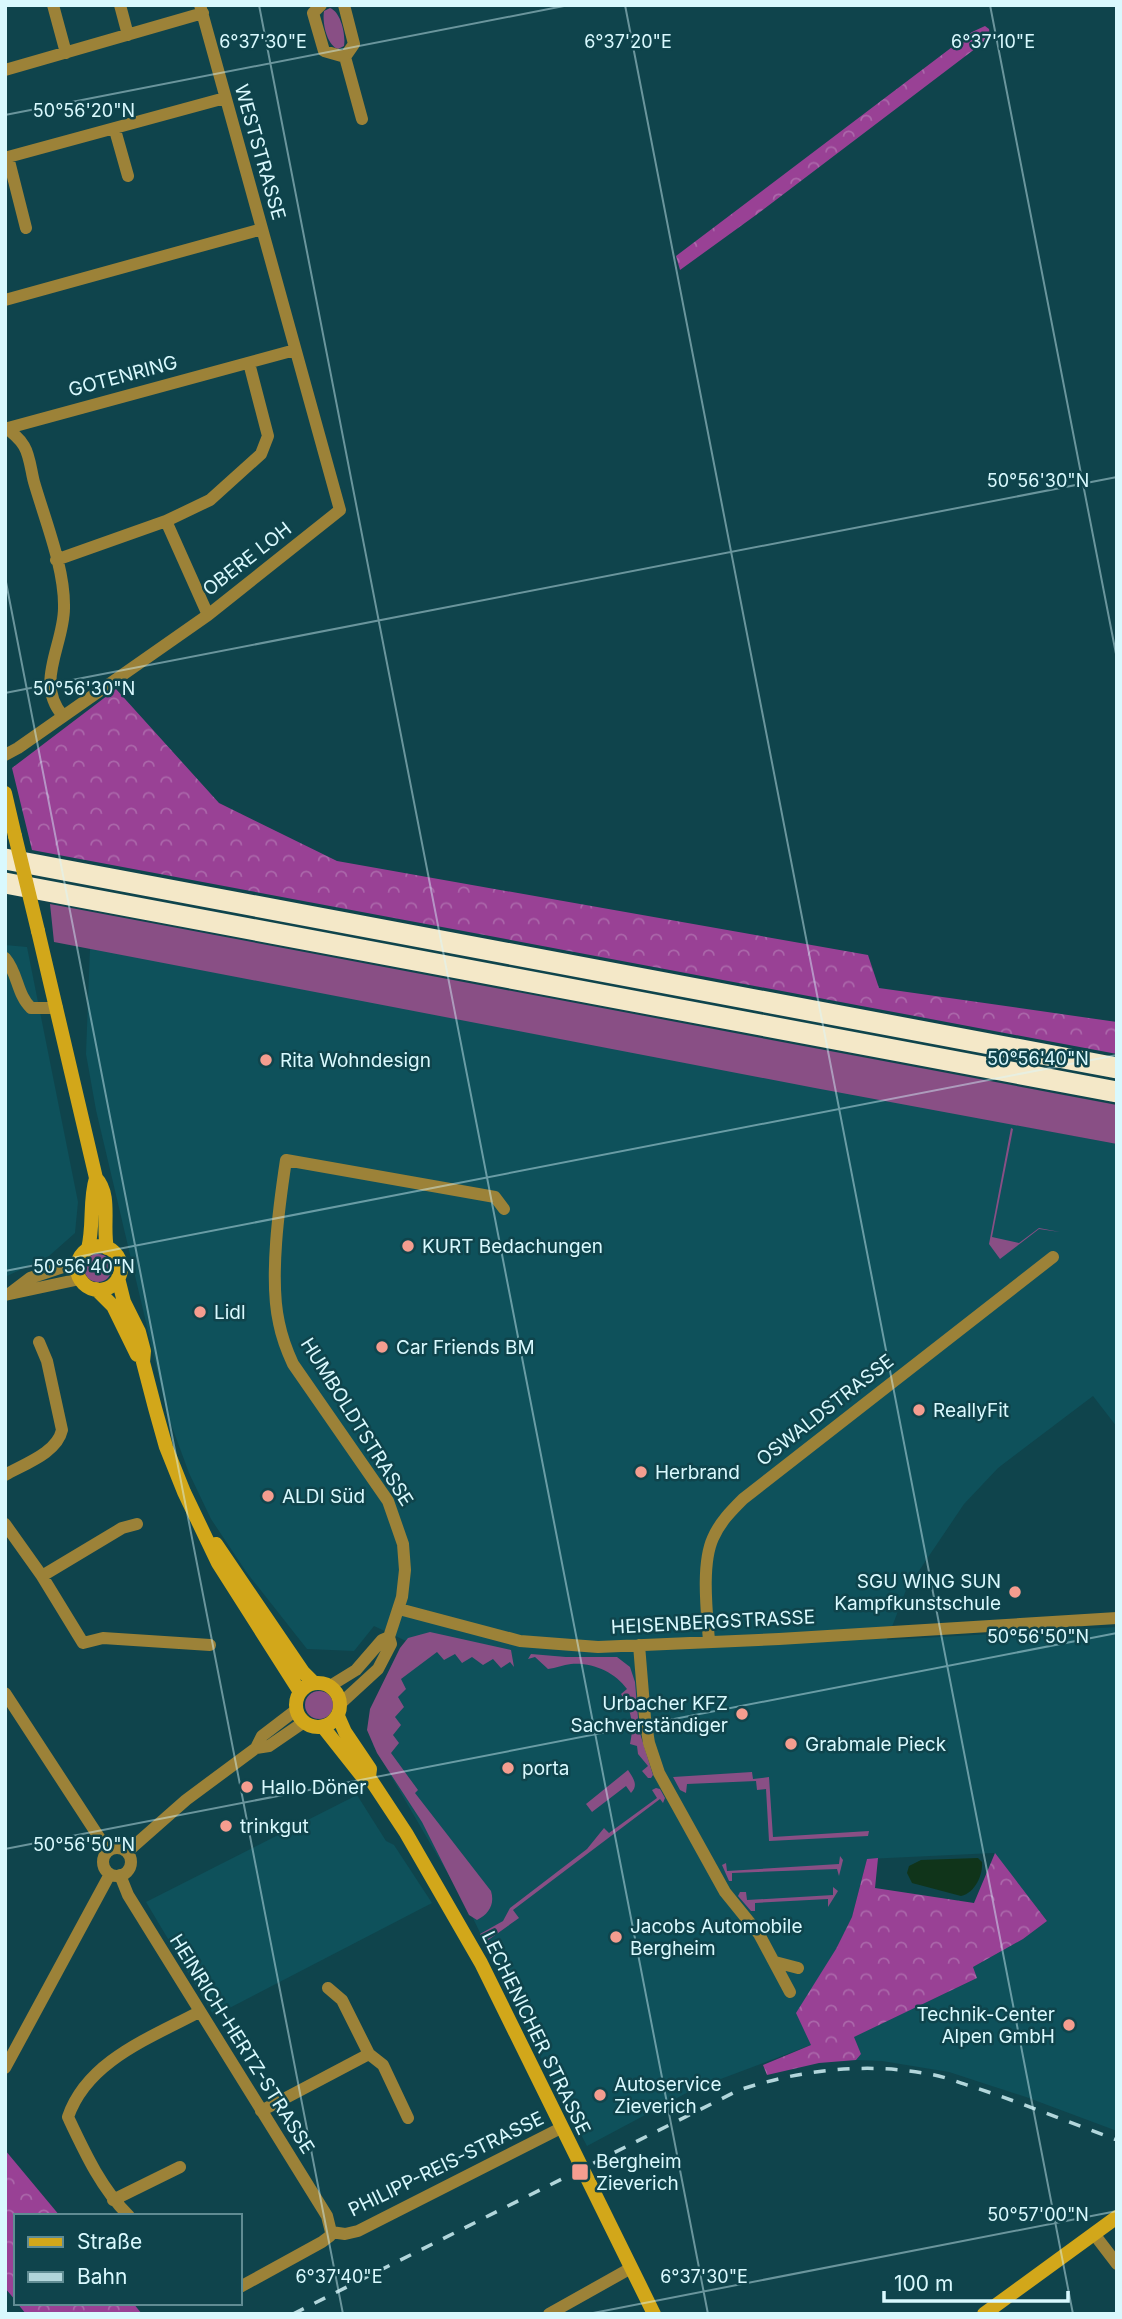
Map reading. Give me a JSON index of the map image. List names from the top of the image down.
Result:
{
  "streets": {
    "street": [
      "WESTSTRASSE",
      "GOTENRING",
      "OBERE LOH",
      "OSWALDSTRASSE",
      "HUMBOLDTSTRASSE",
      "HEISENBERGSTRASSE",
      "LECHENICHER STRASSE",
      "HEINRICH-HERTZ-STRASSE",
      "PHILIPP-REIS-STRASSE"
    ]
  },
  "crossings": [
    ["WESTSTRASSE", "OBERE LOH"],
    ["GOTENRING", "OBERE LOH"],
    ["OSWALDSTRASSE", "HEISENBERGSTRASSE"],
    ["HUMBOLDTSTRASSE", "HEISENBERGSTRASSE"],
    ["HUMBOLDTSTRASSE", "LECHENICHER STRASSE"],
    ["LECHENICHER STRASSE", "PHILIPP-REIS-STRASSE"],
    ["HEINRICH-HERTZ-STRASSE", "PHILIPP-REIS-STRASSE"]
  ],
  "places": {
    "other": [
      "Rita Wohndesign",
      "KURT Bedachungen",
      "Lidl",
      "Car Friends BM",
      "ReallyFit",
      "Herbrand",
      "ALDI Süd",
      "SGU WING SUN Kampfkunstschule",
      "Urbacher KFZ Sachverständiger",
      "Grabmale Pieck",
      "porta",
      "Hallo Döner",
      "trinkgut",
      "Jacobs Automobile Bergheim",
      "Technik-Center Alpen GmbH",
      "Autoservice Zieverich"
    ],
    "transit": ["Bergheim Zieverich"]
  },
  "legend": ["Straße", "Bahn"],
  "scale_bar": "100 m",
  "coordinates": [
    "6°37'30\"E",
    "6°37'20\"E",
    "6°37'10\"E",
    "50°56'20\"N",
    "50°56'30\"N",
    "50°56'40\"N",
    "50°56'50\"N",
    "50°57'00\"N",
    "6°37'40\"E"
  ]
}
